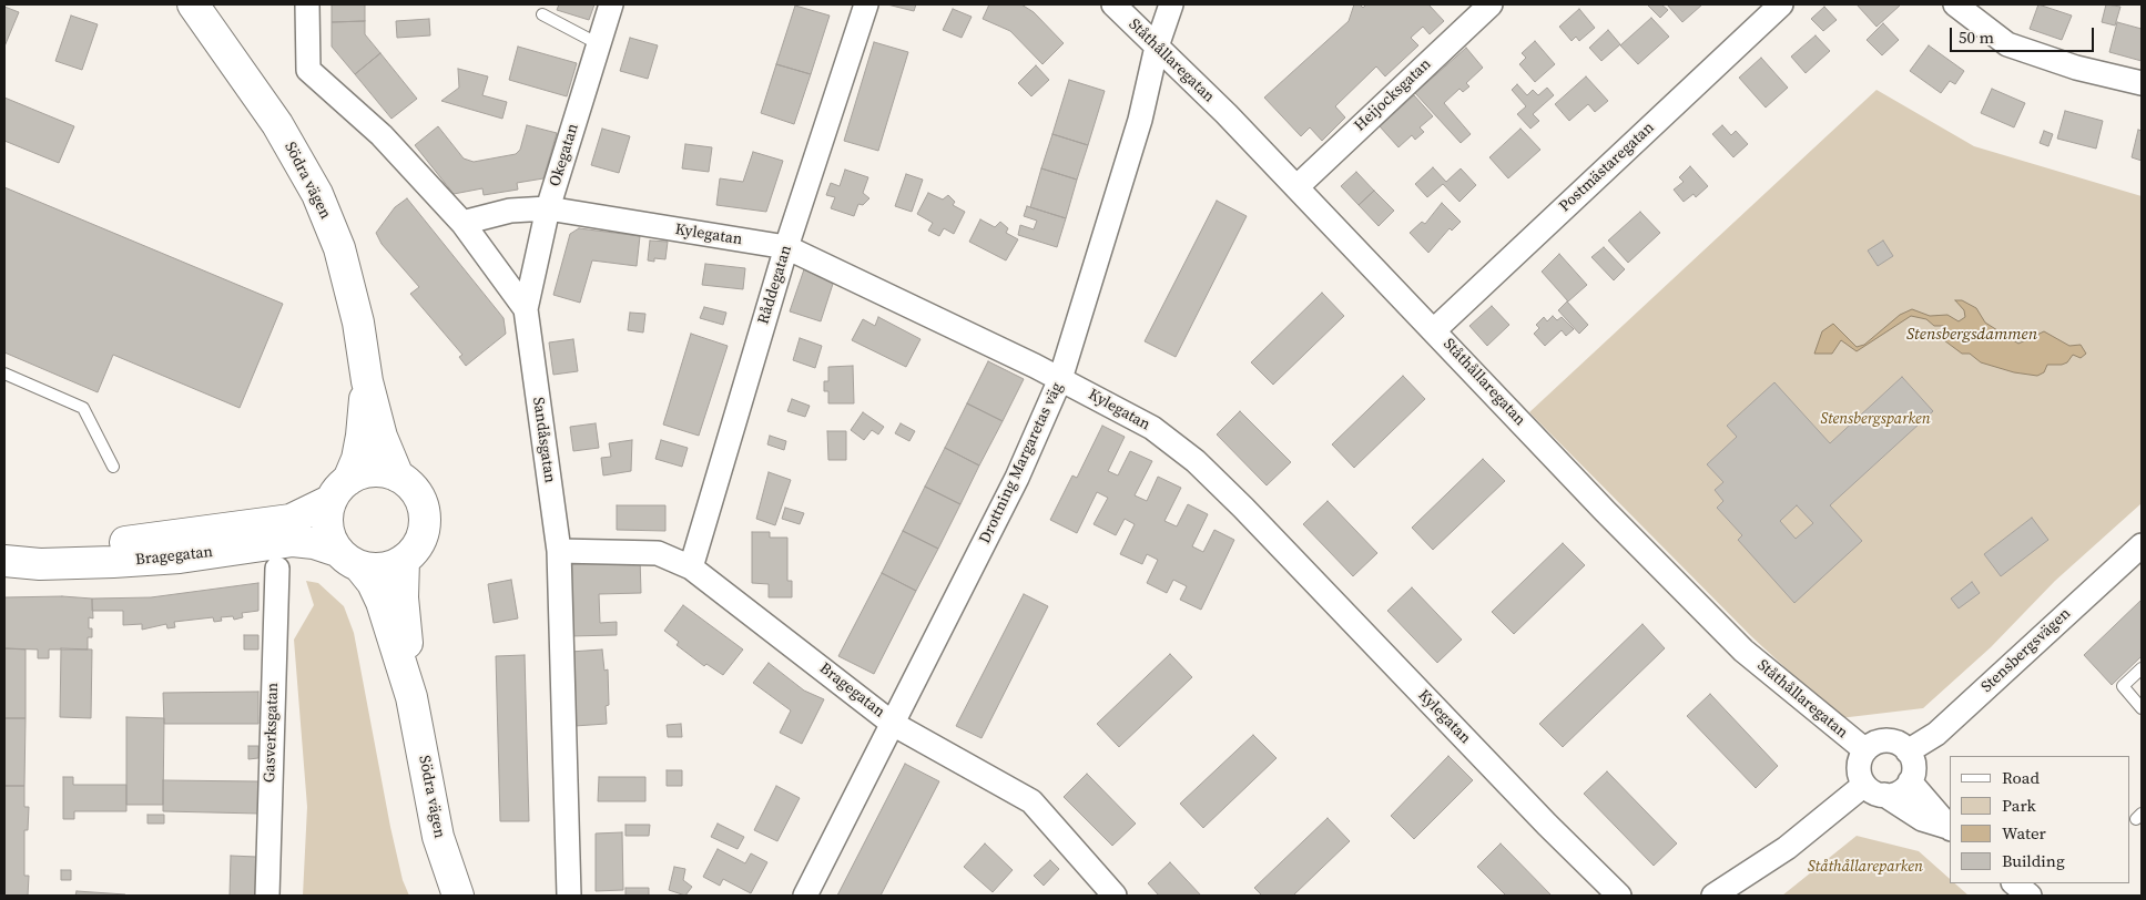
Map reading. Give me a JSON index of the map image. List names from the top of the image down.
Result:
{
  "streets": {
    "main road": ["Södra vägen", "Bragegatan"],
    "street": [
      "Ståthållaregatan",
      "Heijocksgatan",
      "Okegatan",
      "Postmästaregatan",
      "Kylegatan",
      "Råddegatan",
      "Sandåsgatan",
      "Drottning Margaretas väg",
      "Stensbergsvägen",
      "Gasverksgatan"
    ]
  },
  "crossings": [
    ["Ståthållaregatan", "Heijocksgatan"],
    ["Ståthållaregatan", "Postmästaregatan"],
    ["Ståthållaregatan", "Drottning Margaretas väg"],
    ["Ståthållaregatan", "Stensbergsvägen"],
    ["Okegatan", "Kylegatan"],
    ["Okegatan", "Sandåsgatan"],
    ["Södra vägen", "Bragegatan"],
    ["Kylegatan", "Råddegatan"],
    ["Kylegatan", "Sandåsgatan"],
    ["Kylegatan", "Drottning Margaretas väg"],
    ["Råddegatan", "Bragegatan"],
    ["Sandåsgatan", "Bragegatan"],
    ["Drottning Margaretas väg", "Bragegatan"]
  ],
  "water": ["Stensbergsdammen"],
  "parks": ["Stensbergsparken", "Ståthållareparken"],
  "legend": [
    "Road",
    "Park",
    "Water",
    "Building"
  ],
  "scale_bar": "50 m"
}
